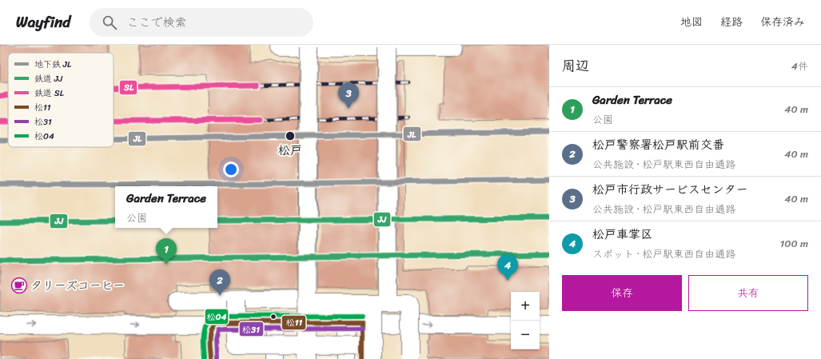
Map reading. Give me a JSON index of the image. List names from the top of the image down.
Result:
{
  "places": {
    "other": ["松戸"],
    "cafe": ["タリーズコーヒー"]
  },
  "lines": [
    "rail line SL",
    "metro line JL",
    "rail line JJ",
    "transit line 松04",
    "transit line 松11",
    "transit line 松31"
  ],
  "legend": [
    "地下鉄 JL",
    "鉄道 JJ",
    "鉄道 SL",
    "松11",
    "松31",
    "松04"
  ],
  "page": {
    "header": "Wayfind",
    "search": "ここで検索",
    "nav": ["地図", "経路", "保存済み"],
    "heading": ["周辺", "4件"],
    "pins": [
      "3",
      "1",
      "4",
      "2"
    ],
    "list": [
      {
        "mark": "1",
        "name": "Garden Terrace",
        "note": "公園",
        "value": "40 m"
      },
      {
        "mark": "2",
        "name": "松戸警察署松戸駅前交番",
        "note": "公共施設 · 松戸駅東西自由通路",
        "value": "40 m"
      },
      {
        "mark": "3",
        "name": "松戸市行政サービスセンター",
        "note": "公共施設 · 松戸駅東西自由通路",
        "value": "40 m"
      },
      {
        "mark": "4",
        "name": "松戸車掌区",
        "note": "スポット · 松戸駅東西自由通路",
        "value": "100 m"
      }
    ],
    "popup": ["Garden Terrace", "公園"],
    "buttons": ["保存", "共有"],
    "map_buttons": ["+", "−"]
  }
}
